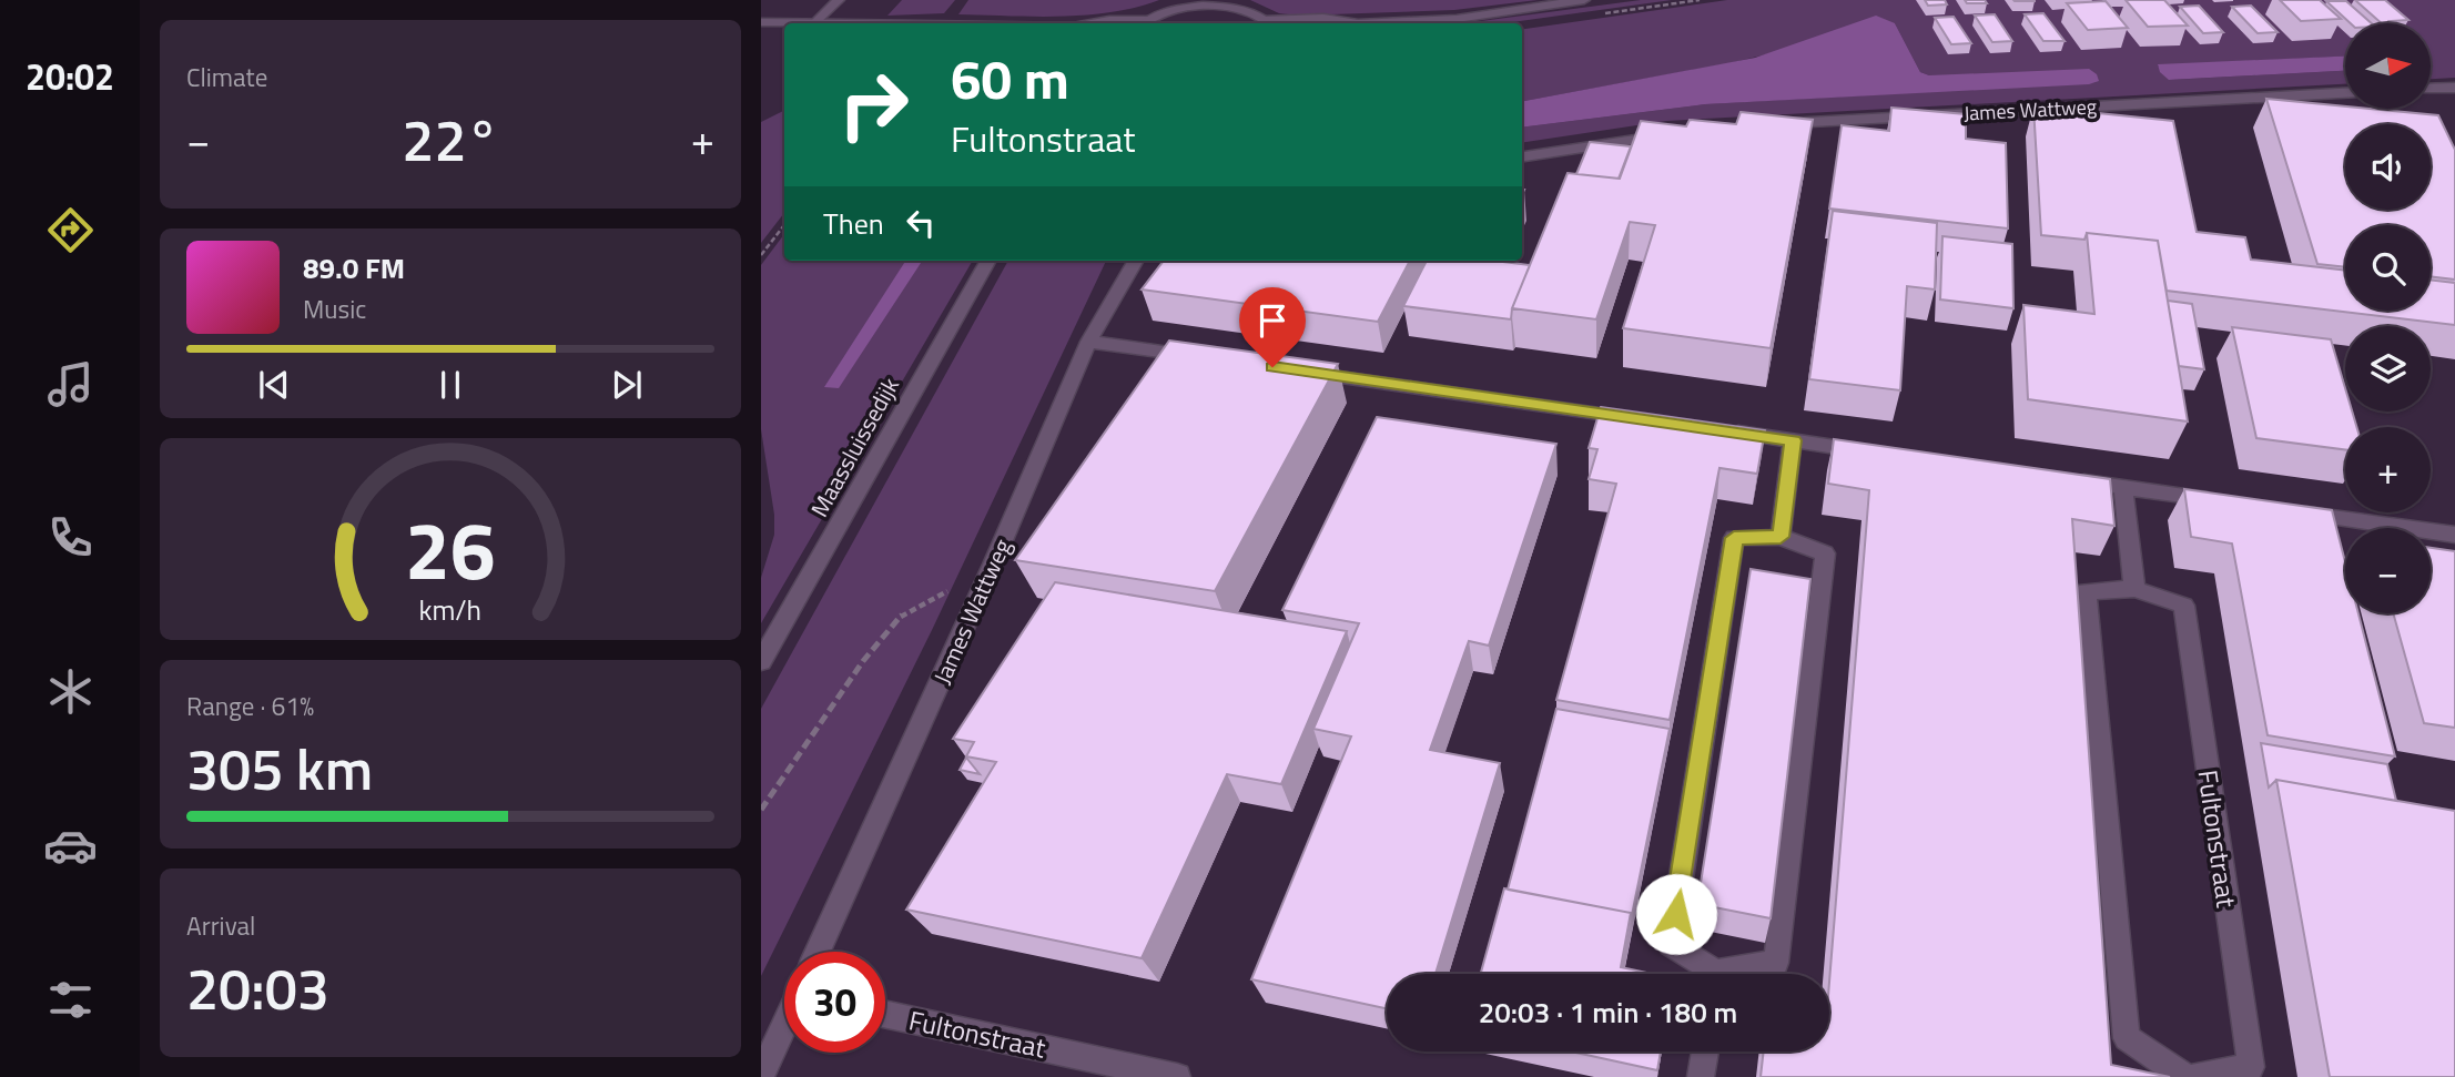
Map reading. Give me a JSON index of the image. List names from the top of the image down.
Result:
{
  "streets": {
    "street": ["James Wattweg", "Maassluissedijk", "Fultonstraat"]
  },
  "north": "right",
  "page": {
    "tabs": "20:02",
    "tile": [
      "Climate",
      ["Range · 61%", "305 km"],
      ["Arrival", "20:03"]
    ],
    "map_buttons": ["+", "−"],
    "turn": ["60 m", "Fultonstraat"],
    "heat": ["−", "22°", "+"],
    "then": "Then",
    "song": ["89.0 FM", "Music"],
    "limit": "30",
    "trip": "20:03 · 1 min · 180 m",
    "gauge": ["26", "km/h"]
  }
}
